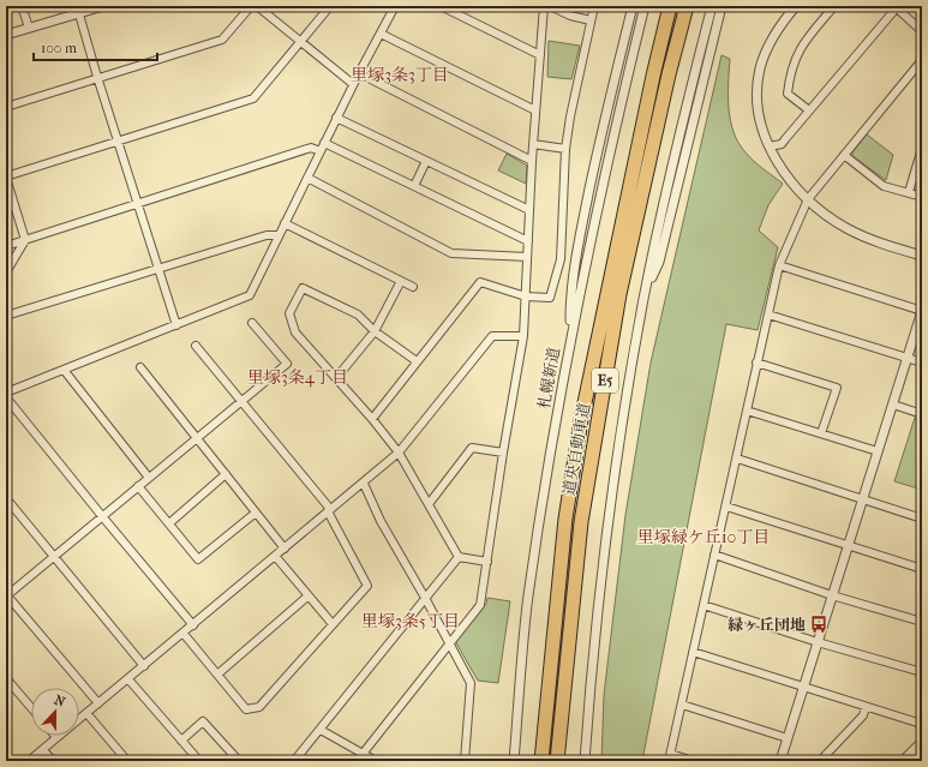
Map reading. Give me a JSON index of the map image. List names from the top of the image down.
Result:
{
  "streets": {
    "highway": ["E5", "道央自動車道"],
    "street": ["札幌新道"]
  },
  "districts": [
    "里塚3条3丁目",
    "里塚3条4丁目",
    "里塚緑ケ丘10丁目",
    "里塚3条5丁目"
  ],
  "places": {
    "bus stop": ["緑ヶ丘団地"]
  },
  "scale_bar": "100 m",
  "north": "top"
}
